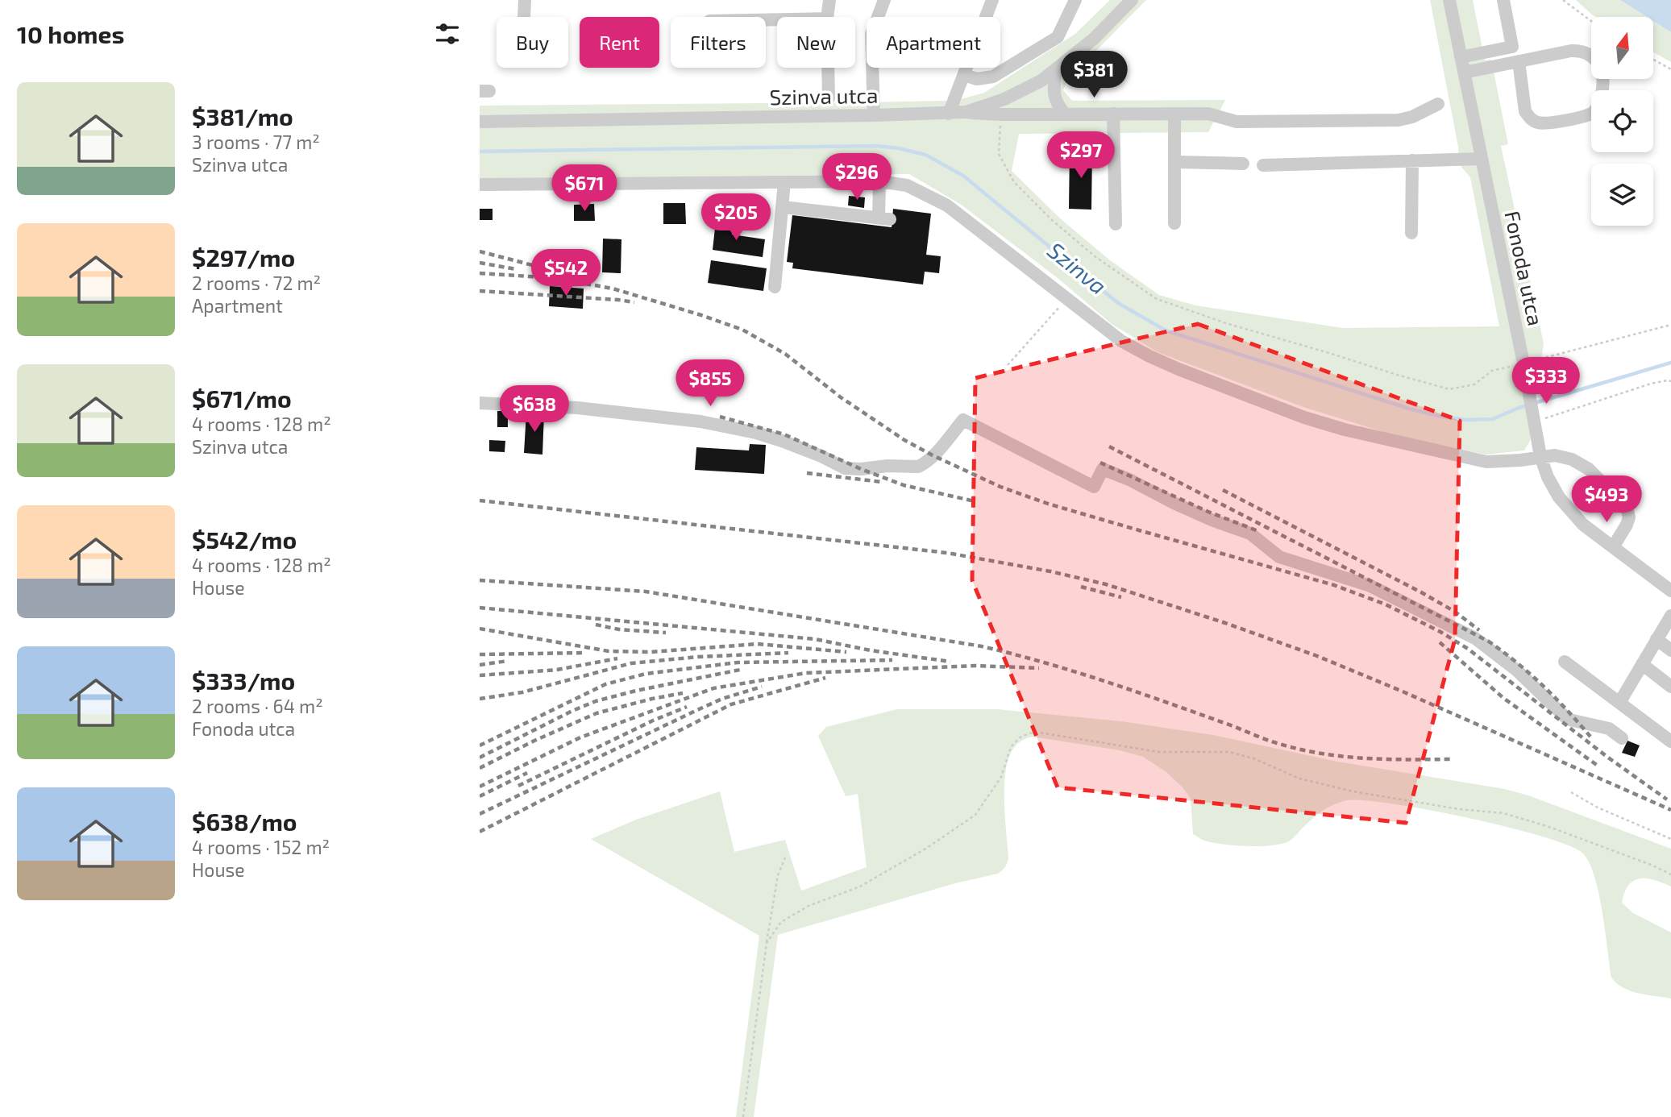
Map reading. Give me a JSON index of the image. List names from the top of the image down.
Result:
{
  "streets": {
    "street": ["Szinva utca", "Fonoda utca"]
  },
  "water": ["Szinva"],
  "north": "top",
  "page": {
    "heading": "10 homes",
    "chip": [
      "Buy",
      "Rent",
      "Filters",
      "New",
      "Apartment"
    ],
    "price": [
      "$381",
      "$297",
      "$296",
      "$671",
      "$205",
      "$542",
      "$333",
      "$855",
      "$638",
      "$493"
    ],
    "list": [
      {
        "name": "$381/mo",
        "note": "3 rooms · 77 m² · Szinva utca"
      },
      {
        "name": "$297/mo",
        "note": "2 rooms · 72 m² · Apartment"
      },
      {
        "name": "$671/mo",
        "note": "4 rooms · 128 m² · Szinva utca"
      },
      {
        "name": "$542/mo",
        "note": "4 rooms · 128 m² · House"
      },
      {
        "name": "$333/mo",
        "note": "2 rooms · 64 m² · Fonoda utca"
      },
      {
        "name": "$638/mo",
        "note": "4 rooms · 152 m² · House"
      }
    ]
  }
}
